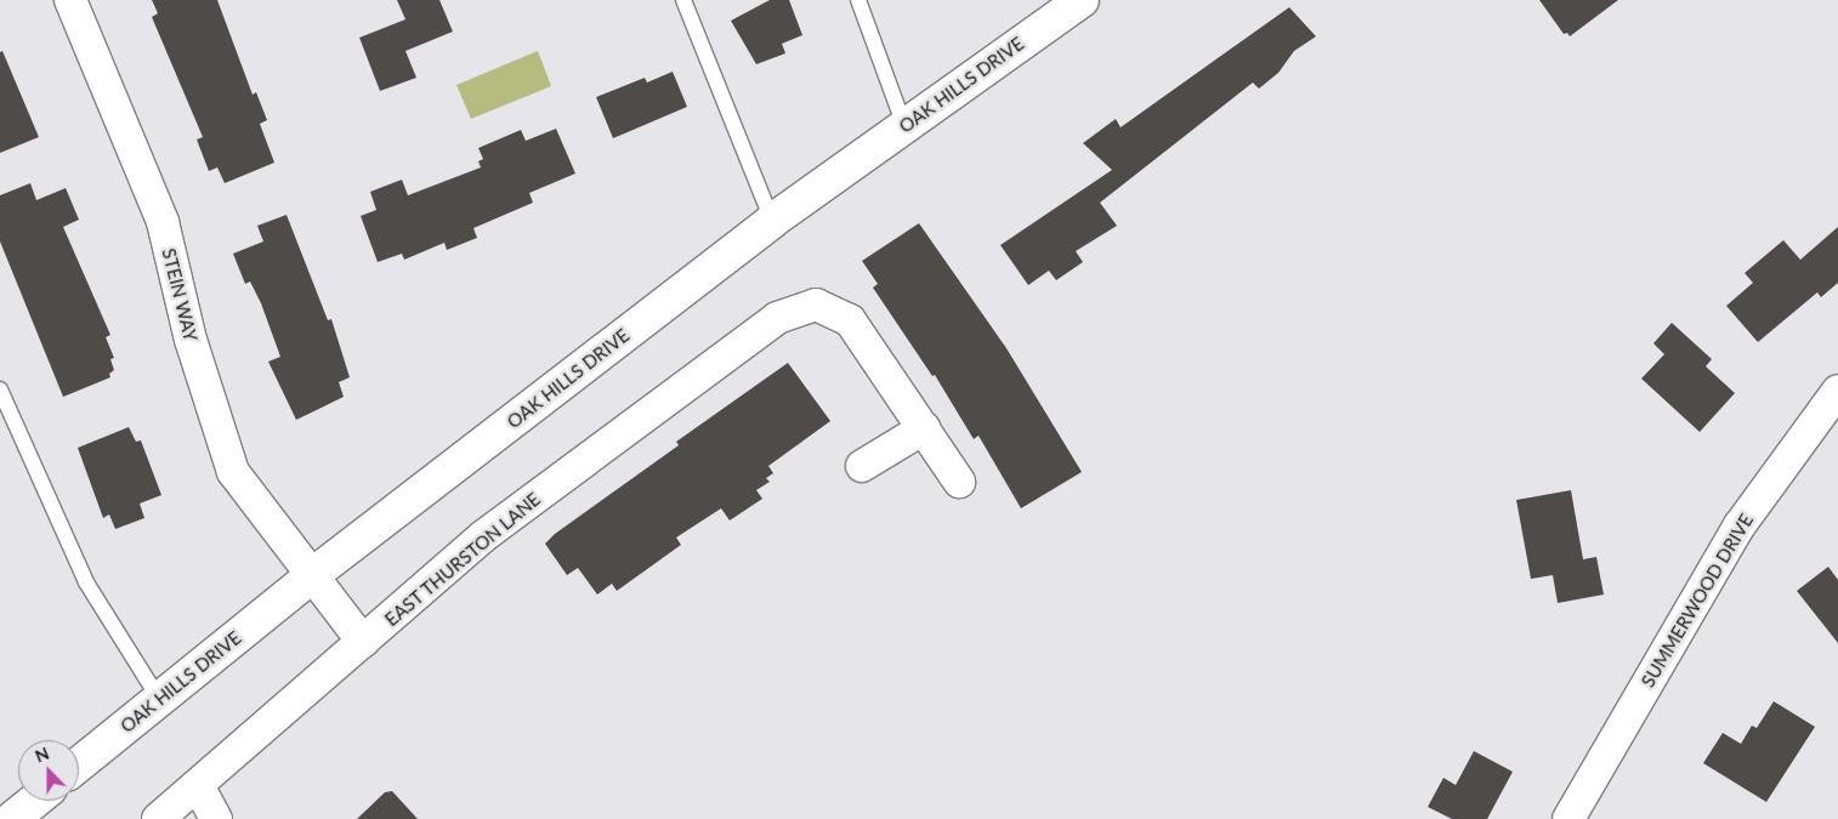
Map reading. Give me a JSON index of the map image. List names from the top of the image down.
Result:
{
  "streets": {
    "main road": ["OAK HILLS DRIVE"],
    "street": ["STEIN WAY", "EAST THURSTON LANE", "SUMMERWOOD DRIVE"]
  },
  "crossings": [
    ["OAK HILLS DRIVE", "STEIN WAY"],
    ["STEIN WAY", "EAST THURSTON LANE"]
  ],
  "north": "top"
}
